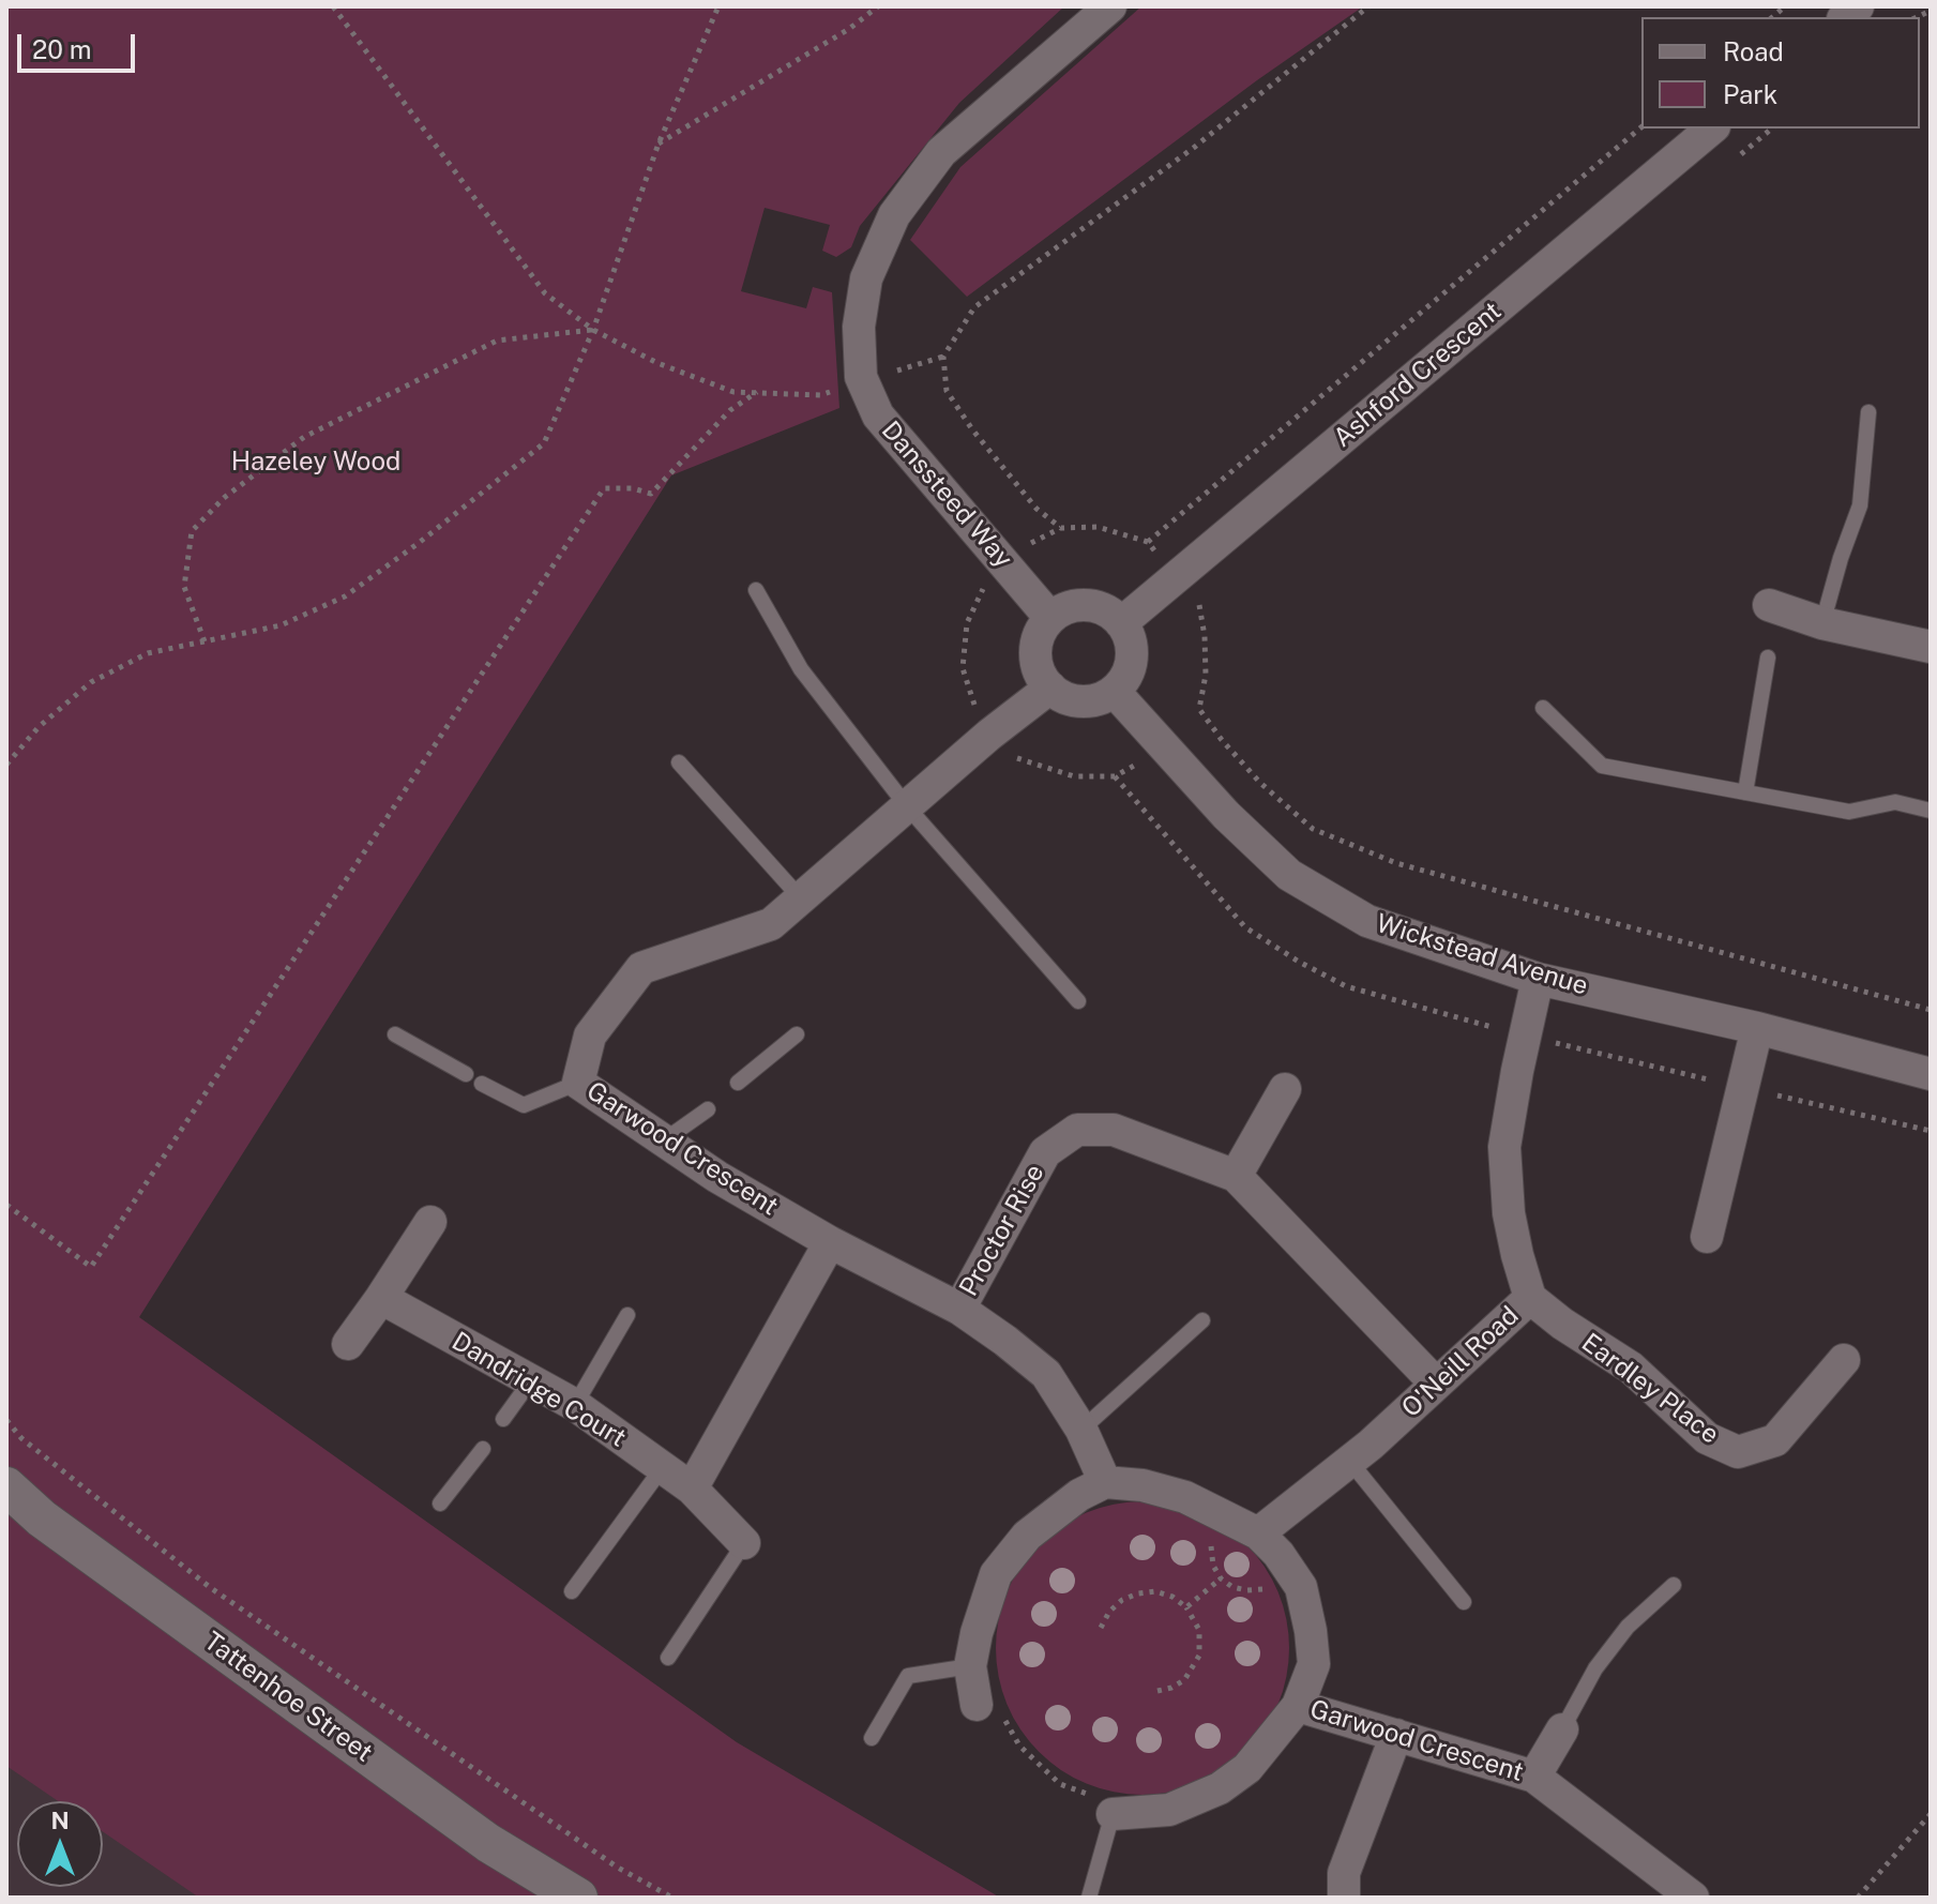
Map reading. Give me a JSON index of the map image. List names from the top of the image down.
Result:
{
  "streets": {
    "street": [
      "Ashford Crescent",
      "Danssteed Way",
      "Wickstead Avenue",
      "Garwood Crescent",
      "Proctor Rise",
      "O'Neill Road",
      "Eardley Place",
      "Dandridge Court",
      "Tattenhoe Street"
    ]
  },
  "crossings": [
    ["Ashford Crescent", "Danssteed Way"],
    ["Ashford Crescent", "Wickstead Avenue"],
    ["Ashford Crescent", "Garwood Crescent"],
    ["Danssteed Way", "Wickstead Avenue"],
    ["Danssteed Way", "Garwood Crescent"],
    ["Wickstead Avenue", "Garwood Crescent"],
    ["Wickstead Avenue", "O'Neill Road"],
    ["Garwood Crescent", "Proctor Rise"],
    ["Garwood Crescent", "O'Neill Road"],
    ["Proctor Rise", "O'Neill Road"],
    ["O'Neill Road", "Eardley Place"]
  ],
  "parks": ["Hazeley Wood"],
  "legend": ["Road", "Park"],
  "scale_bar": "20 m",
  "north": "top"
}
